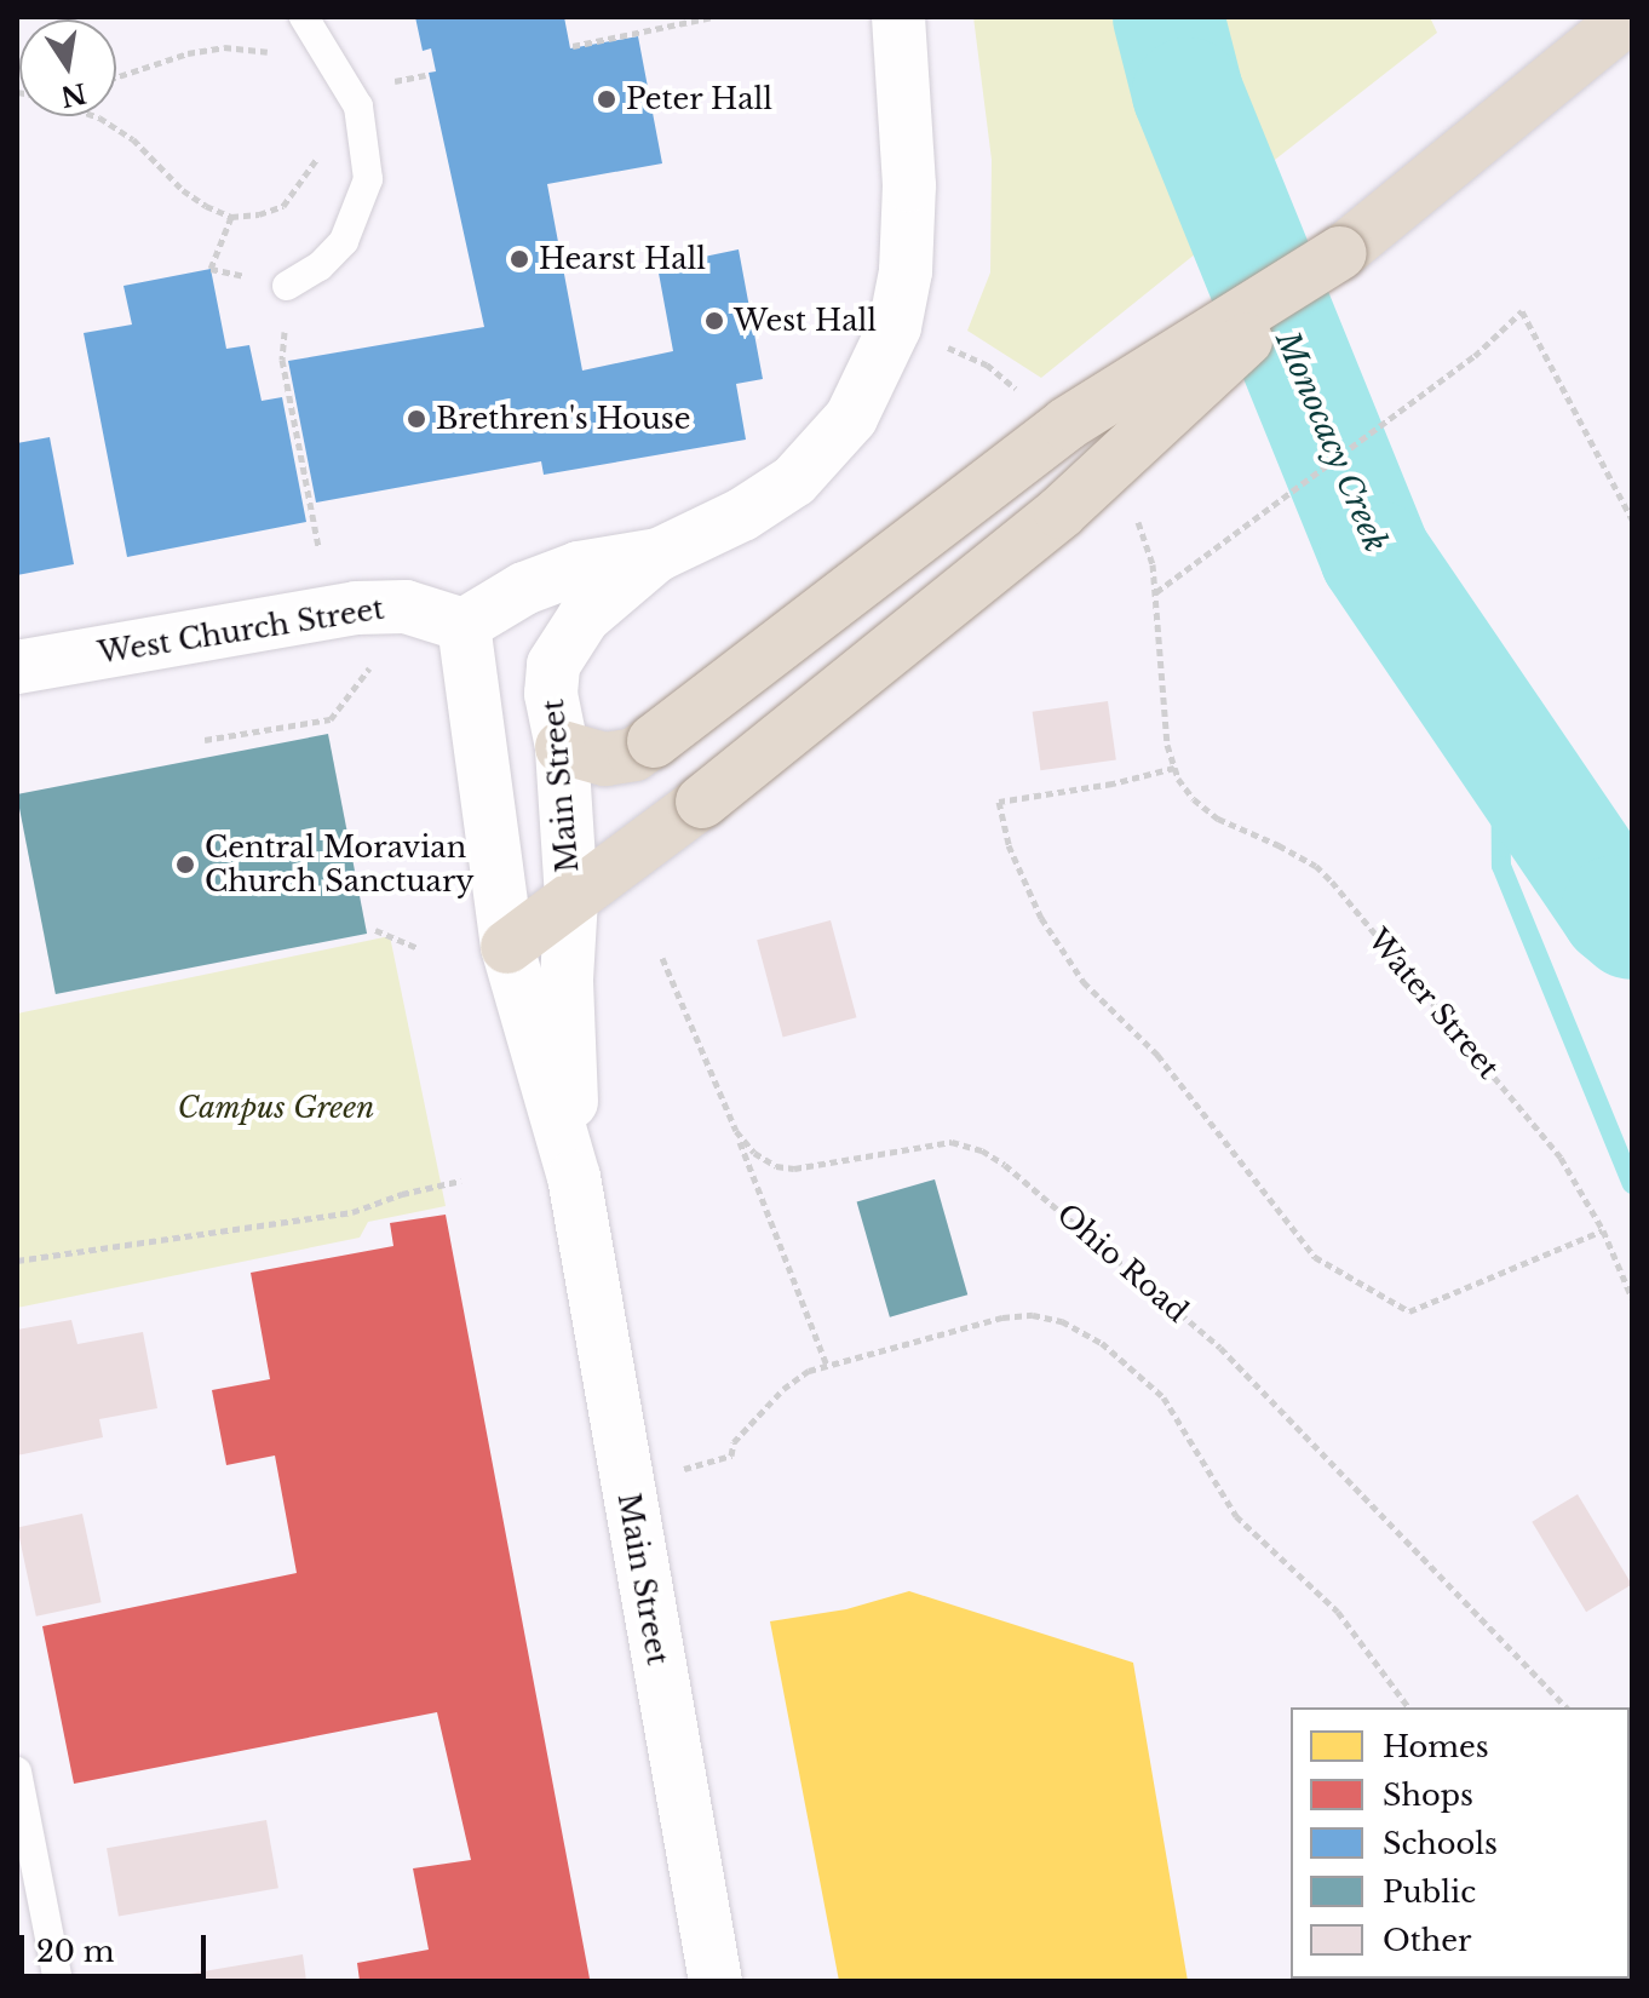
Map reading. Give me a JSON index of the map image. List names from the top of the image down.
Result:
{
  "streets": {
    "street": ["West Church Street", "Main Street"],
    "path": ["Water Street", "Ohio Road"]
  },
  "crossings": [
    ["West Church Street", "Main Street"]
  ],
  "water": ["Monocacy Creek"],
  "parks": ["Campus Green"],
  "places": [
    "Peter Hall",
    "Hearst Hall",
    "West Hall",
    "Brethren's House",
    "Central Moravian Church Sanctuary"
  ],
  "legend": [
    "Homes",
    "Shops",
    "Schools",
    "Public",
    "Other"
  ],
  "scale_bar": "20 m",
  "north": "bottom"
}
